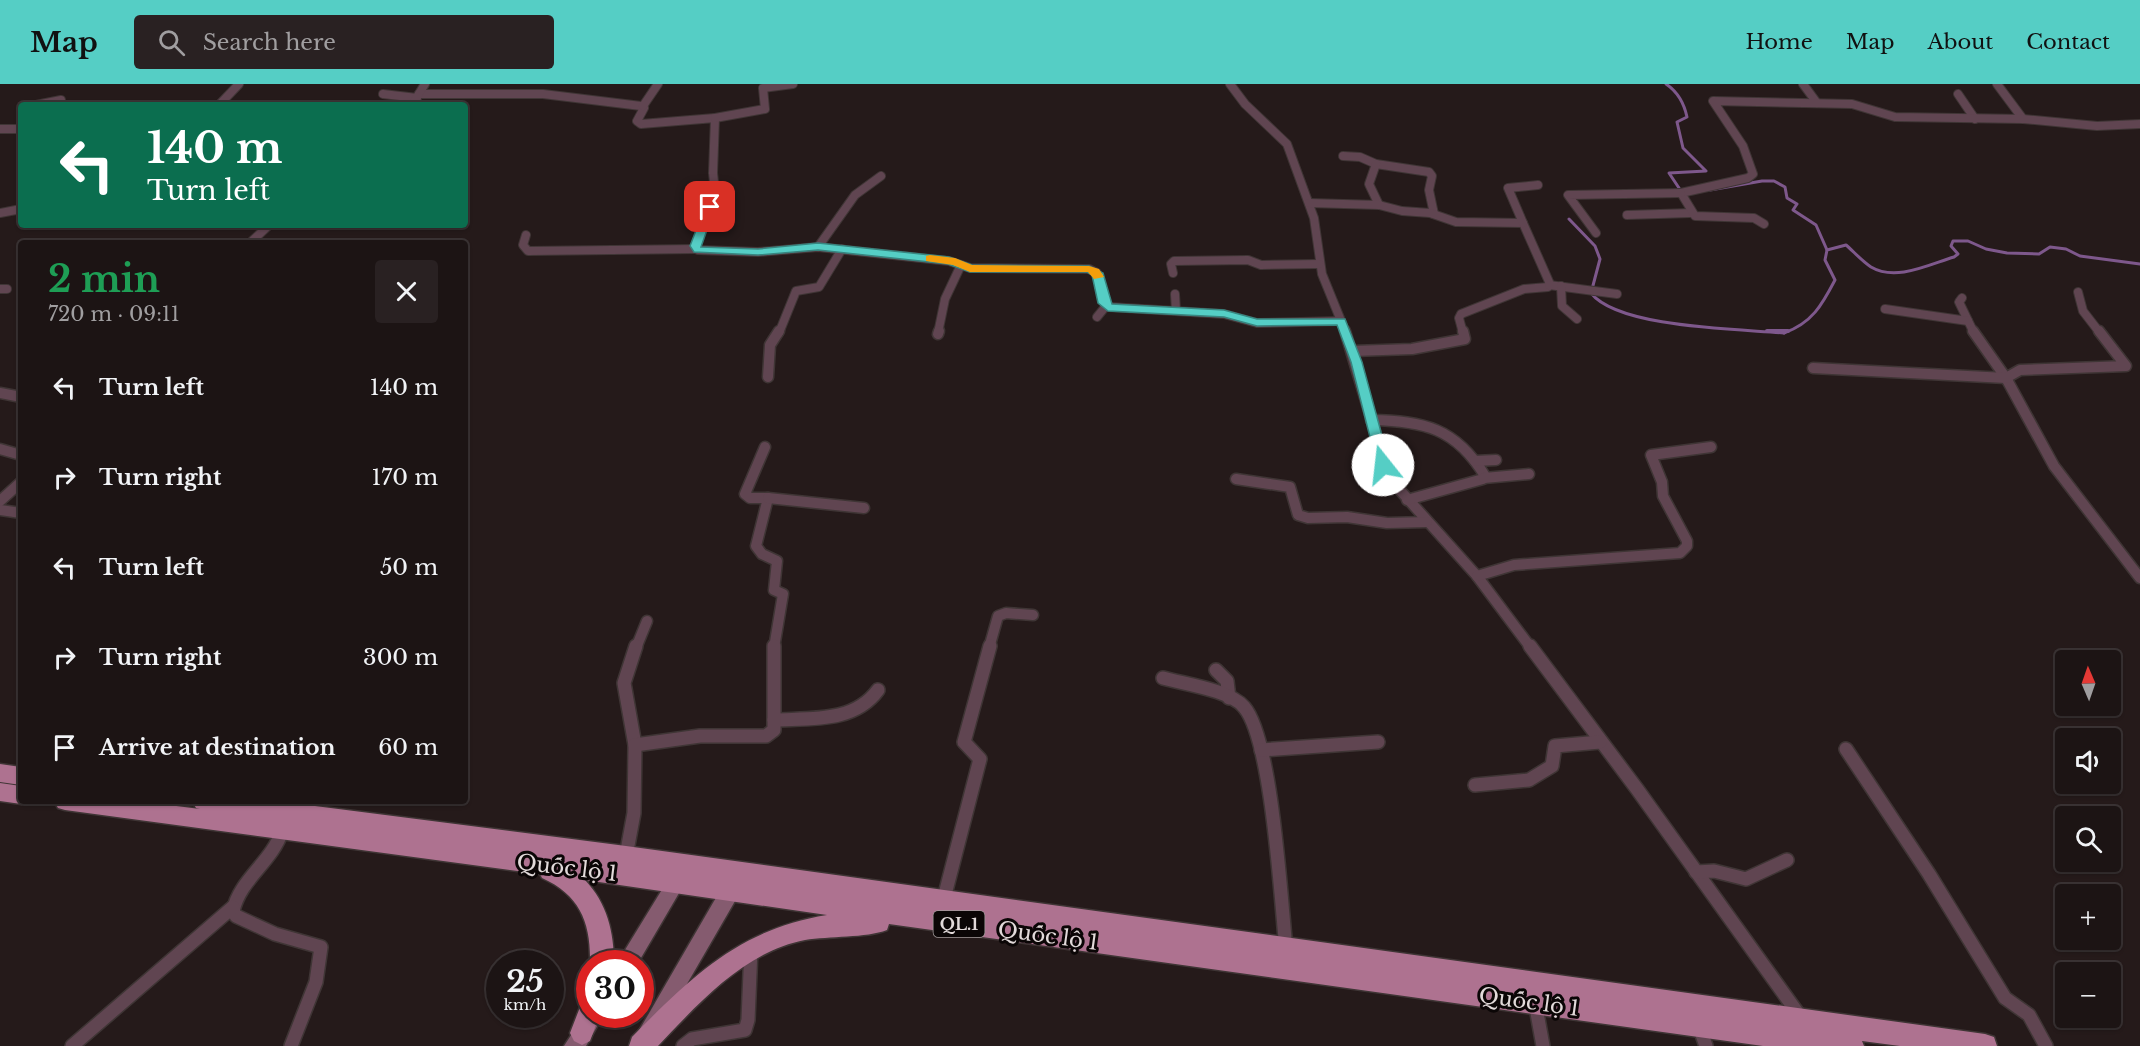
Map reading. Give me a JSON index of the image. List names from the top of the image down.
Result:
{
  "streets": {
    "highway": ["Quốc lộ 1", "QL.1"]
  },
  "north": "top",
  "page": {
    "header": "Map",
    "search": "Search here",
    "nav": [
      "Home",
      "Map",
      "About",
      "Contact"
    ],
    "turn": ["140 m", "Turn left"],
    "heading": ["2 min", "720 m · 09:11"],
    "list": [
      {
        "name": "Turn left",
        "value": "140 m"
      },
      {
        "name": "Turn right",
        "value": "170 m"
      },
      {
        "name": "Turn left",
        "value": "50 m"
      },
      {
        "name": "Turn right",
        "value": "300 m"
      },
      {
        "name": "Arrive at destination",
        "value": "60 m"
      }
    ],
    "map_buttons": ["+", "−"],
    "speed": "25 km/h",
    "limit": "30"
  }
}
